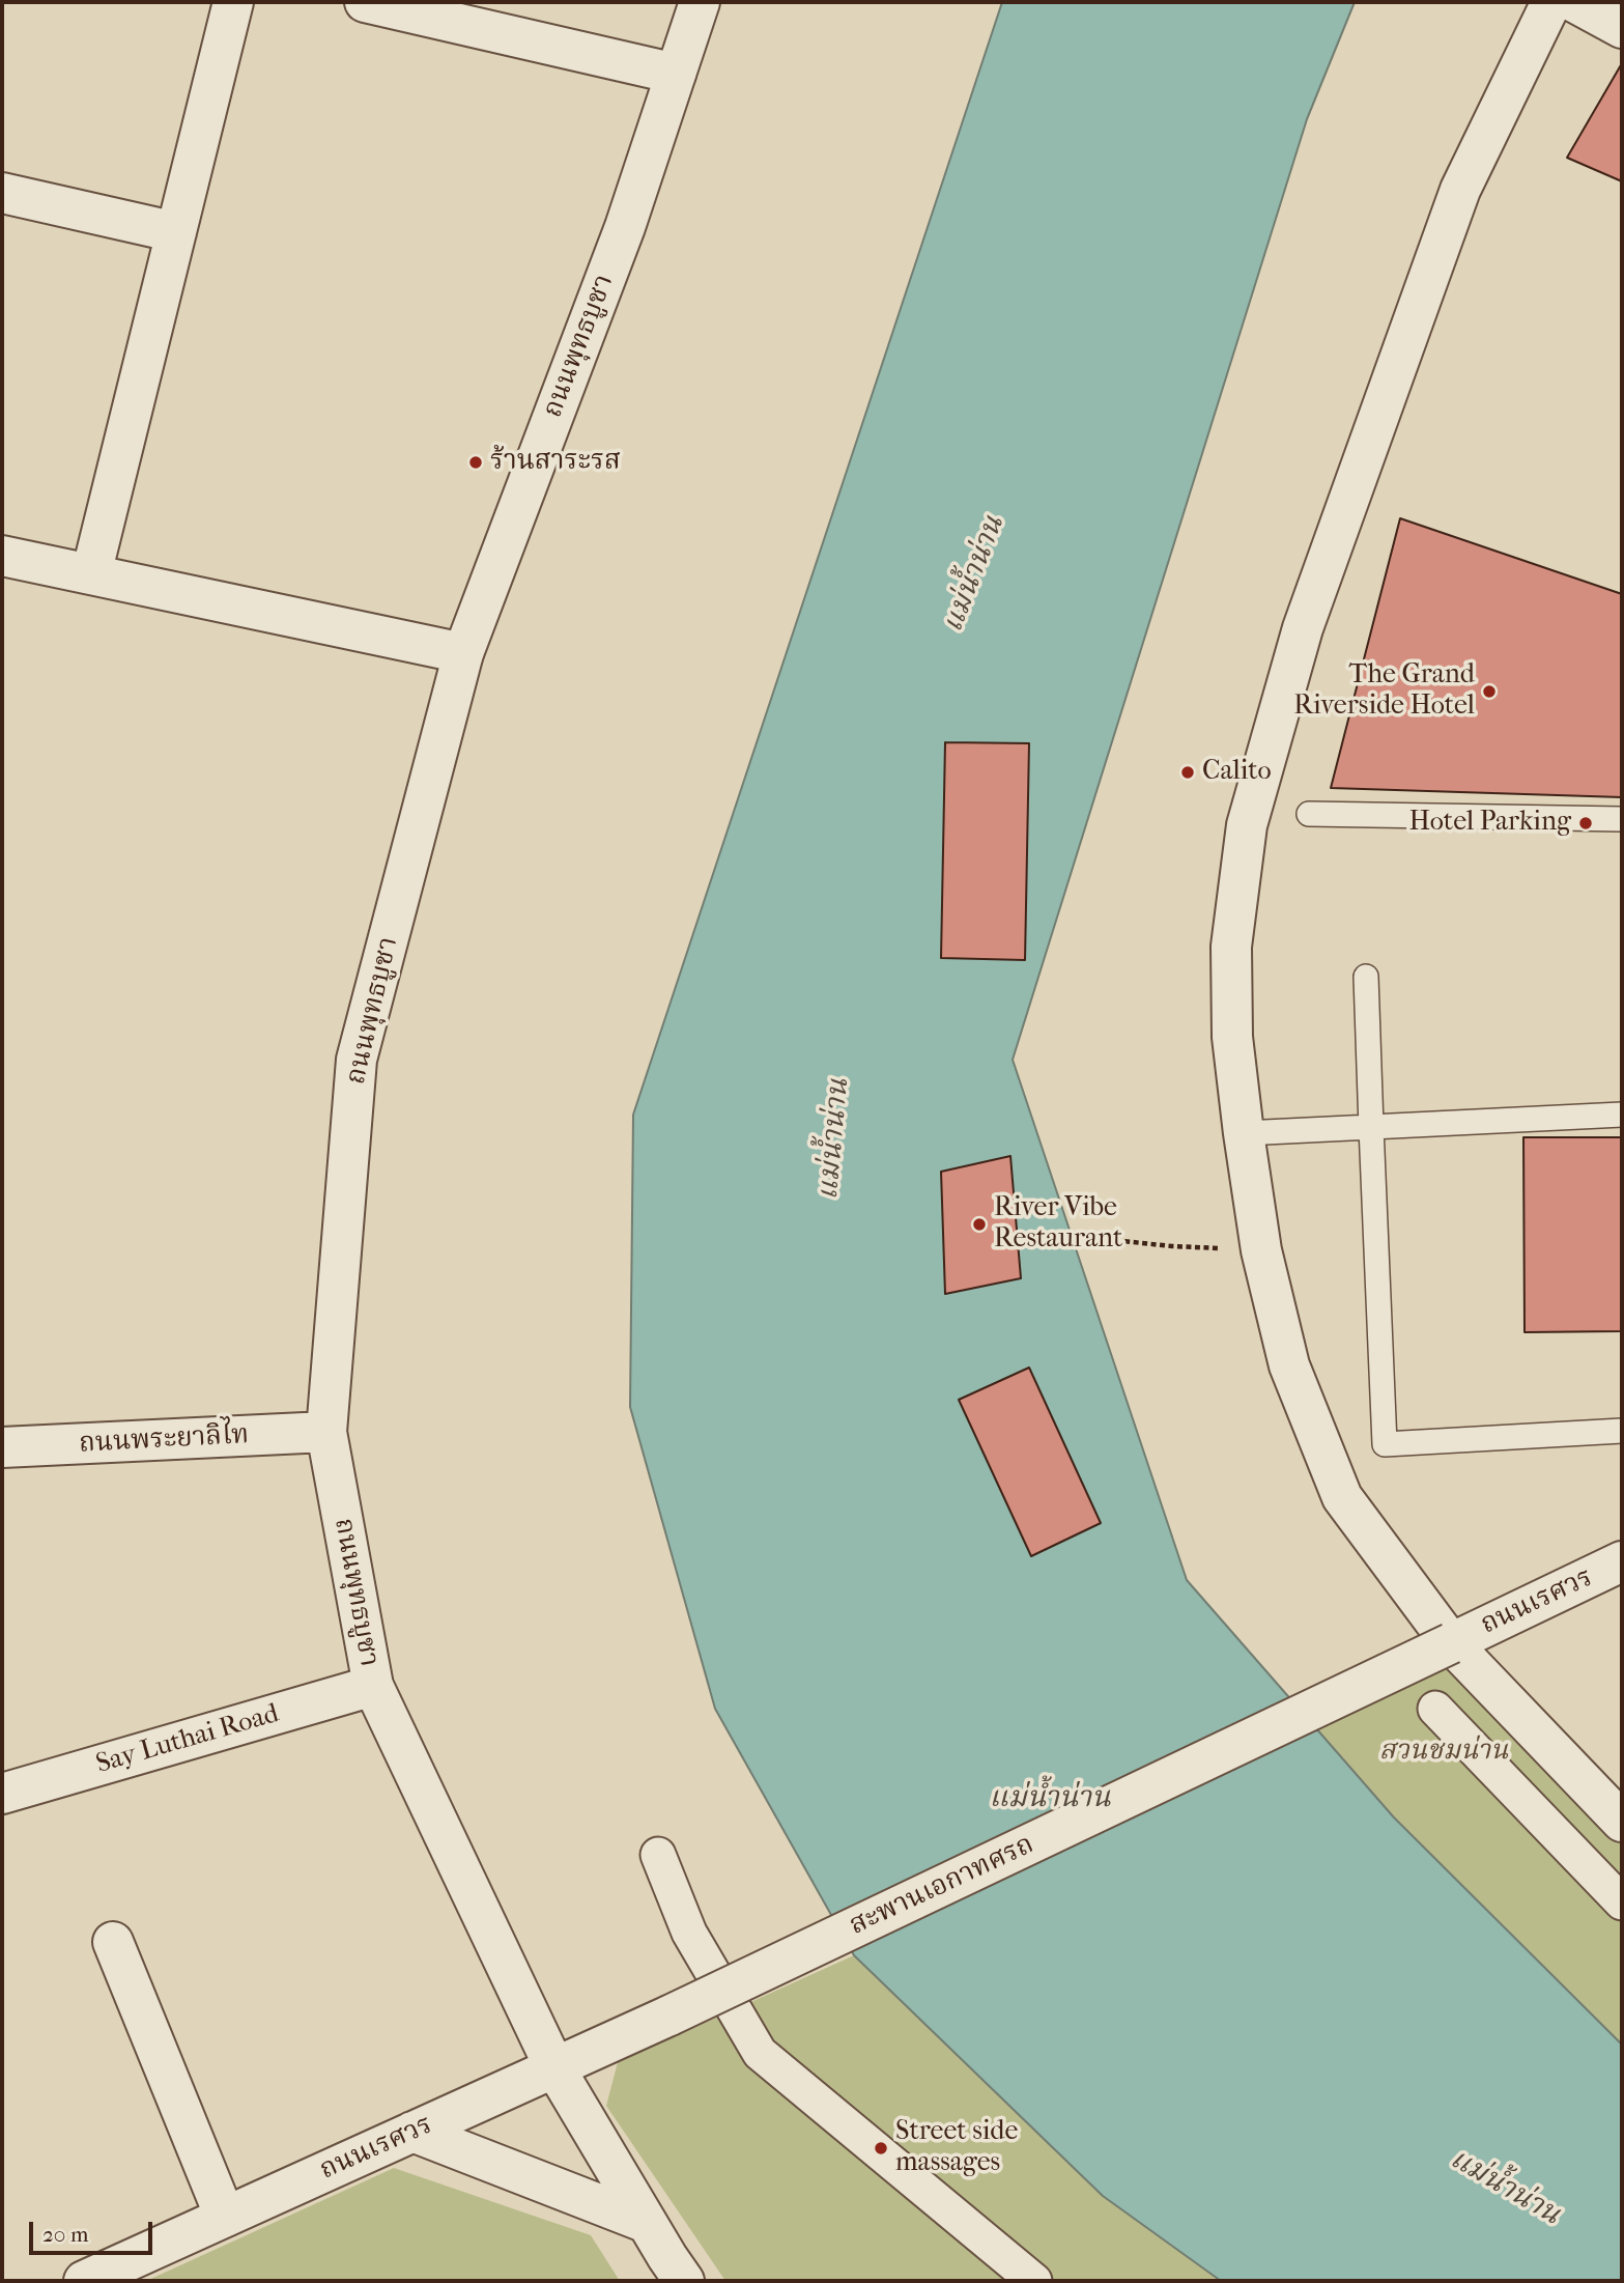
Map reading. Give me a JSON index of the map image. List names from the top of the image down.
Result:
{
  "streets": {
    "street": [
      "ถนนพุทธบูชา",
      "ถนนพระยาลิไท",
      "ถนนเรศวร",
      "Say Luthai Road",
      "สะพานเอกาทศรถ"
    ]
  },
  "crossings": [
    ["ถนนพุทธบูชา", "ถนนพระยาลิไท"],
    ["ถนนพุทธบูชา", "ถนนเรศวร"],
    ["ถนนพุทธบูชา", "Say Luthai Road"],
    ["ถนนเรศวร", "สะพานเอกาทศรถ"]
  ],
  "water": ["แม่น้ำน่าน"],
  "parks": ["สวนชมน่าน"],
  "places": [
    "ร้านสาระรส",
    "The Grand Riverside Hotel",
    "Calito",
    "Hotel Parking",
    "River Vibe Restaurant",
    "Street side massages"
  ],
  "scale_bar": "20 m"
}
